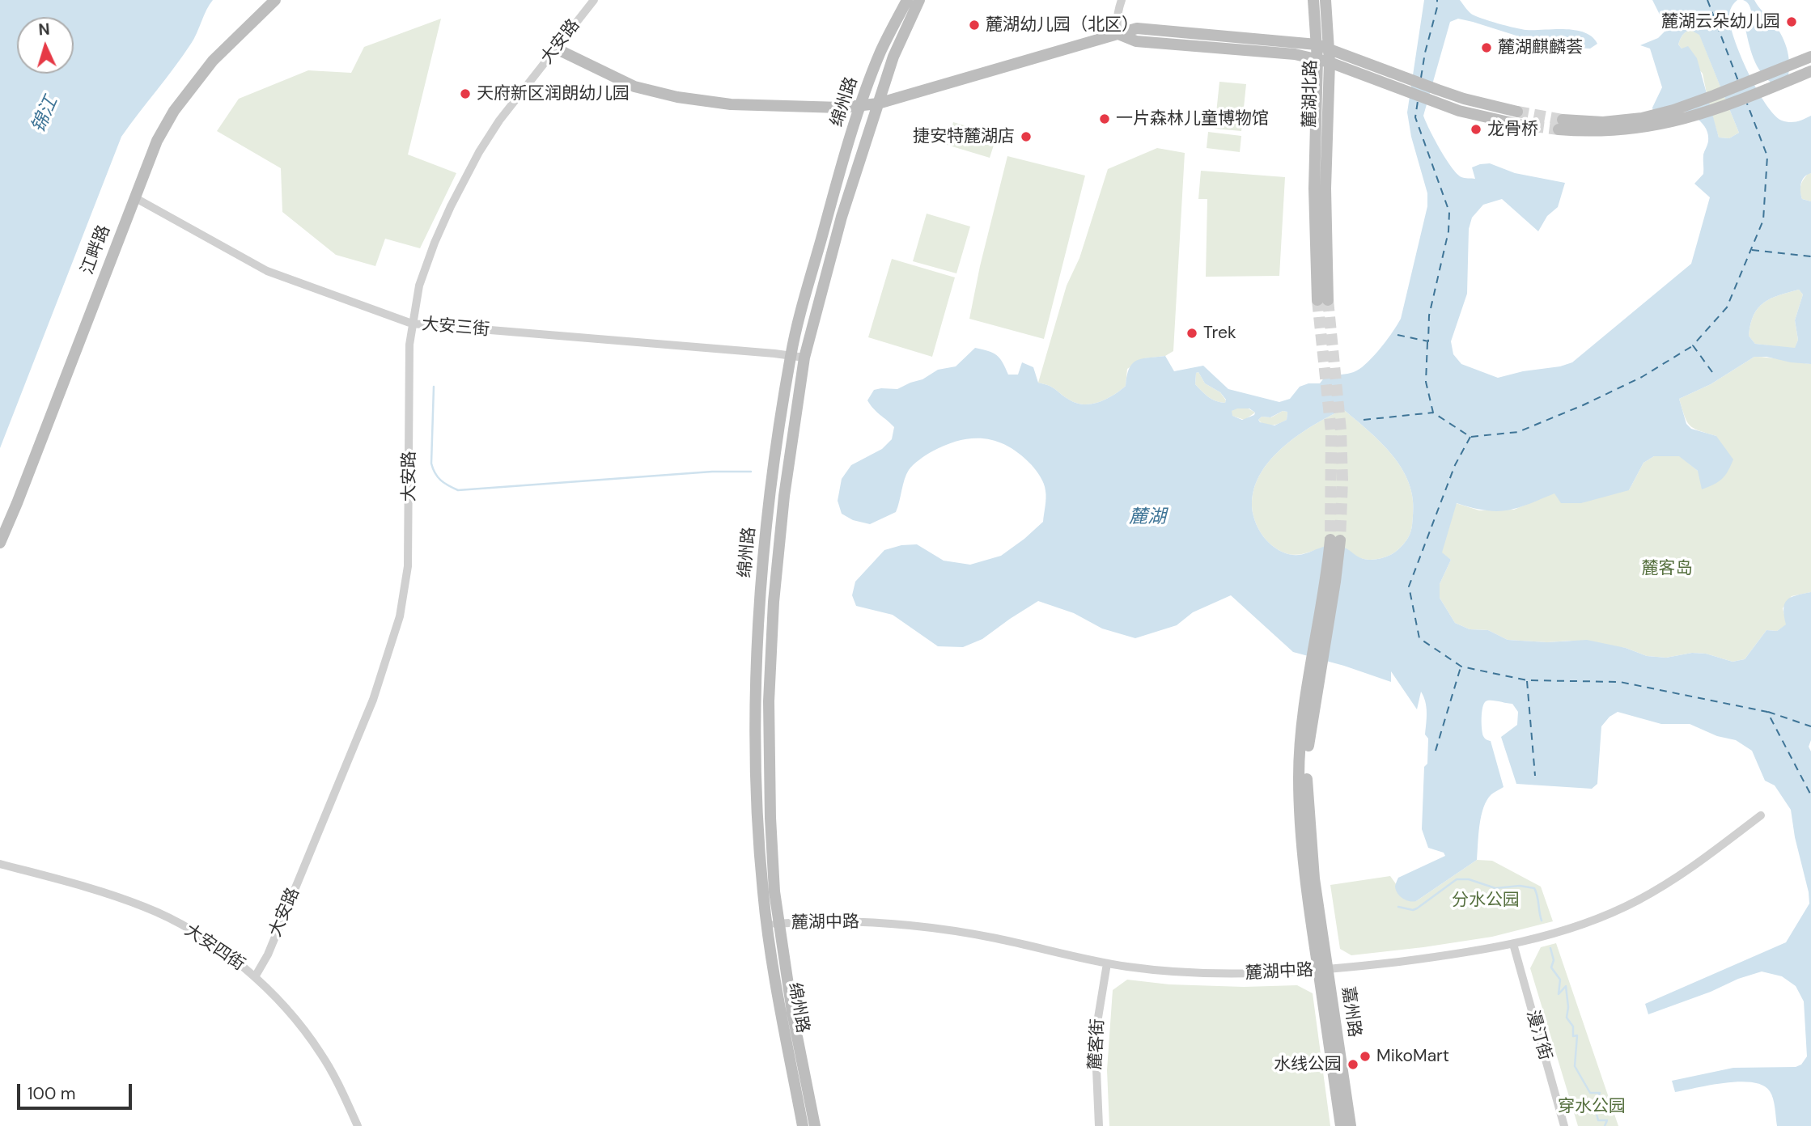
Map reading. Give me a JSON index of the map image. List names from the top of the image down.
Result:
{
  "streets": {
    "street": [
      "大安路",
      "麓湖北路",
      "绵州路",
      "江畔路",
      "大安三街",
      "麓湖中路",
      "大安四街",
      "嘉州路",
      "漫汀街",
      "麓客街"
    ]
  },
  "crossings": [
    ["大安路", "大安三街"],
    ["大安路", "大安四街"],
    ["绵州路", "大安三街"],
    ["绵州路", "麓湖中路"],
    ["江畔路", "大安三街"],
    ["麓湖中路", "嘉州路"],
    ["麓湖中路", "漫汀街"],
    ["麓湖中路", "麓客街"]
  ],
  "water": ["锦江", "麓湖"],
  "parks": ["麓客岛", "分水公园", "穿水公园"],
  "places": [
    "麓湖云朵幼儿园",
    "麓湖幼儿园（北区）",
    "麓湖麒麟荟",
    "天府新区润朗幼儿园",
    "一片森林儿童博物馆",
    "龙骨桥",
    "捷安特麓湖店",
    "Trek",
    "MikoMart",
    "水线公园"
  ],
  "scale_bar": "100 m",
  "north": "top"
}
